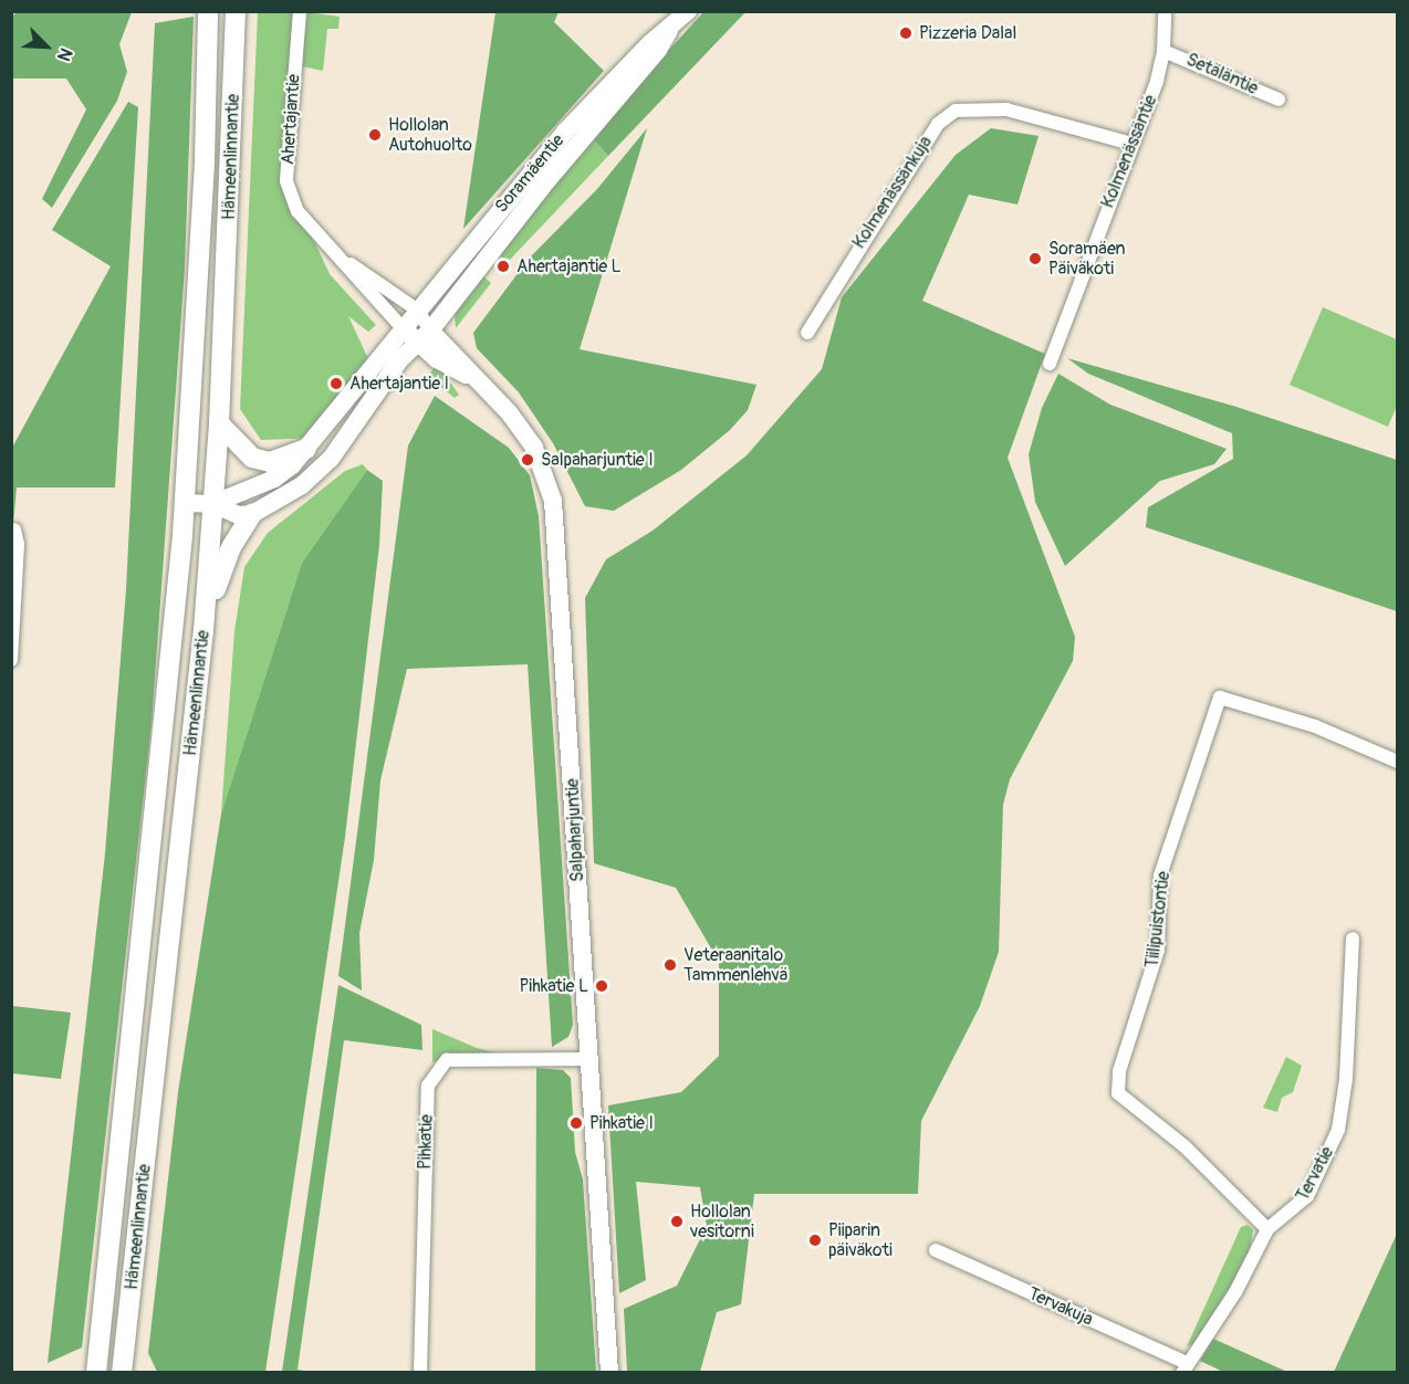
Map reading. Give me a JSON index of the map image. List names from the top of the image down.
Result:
{
  "streets": {
    "main road": ["Hämeenlinnantie"],
    "street": [
      "Setäläntie",
      "Ahertajantie",
      "Kolmenässäntie",
      "Soramäentie",
      "Kolmenässänkuja",
      "Salpaharjuntie",
      "Tiilipuistontie",
      "Pihkatie",
      "Tervatie",
      "Tervakuja"
    ]
  },
  "crossings": [
    ["Setäläntie", "Kolmenässäntie"],
    ["Ahertajantie", "Soramäentie"],
    ["Ahertajantie", "Salpaharjuntie"],
    ["Kolmenässäntie", "Kolmenässänkuja"],
    ["Hämeenlinnantie", "Soramäentie"],
    ["Soramäentie", "Salpaharjuntie"],
    ["Salpaharjuntie", "Pihkatie"],
    ["Tiilipuistontie", "Tervatie"],
    ["Tervatie", "Tervakuja"]
  ],
  "places": [
    "Pizzeria Dalal",
    "Hollolan Autohuolto",
    "Soramäen Päiväkoti",
    "Ahertajantie L",
    "Ahertajantie I",
    "Salpaharjuntie I",
    "Veteraanitalo Tammenlehvä",
    "Pihkatie L",
    "Pihkatie I",
    "Hollolan vesitorni",
    "Piiparin päiväkoti"
  ],
  "north": "bottom right"
}
